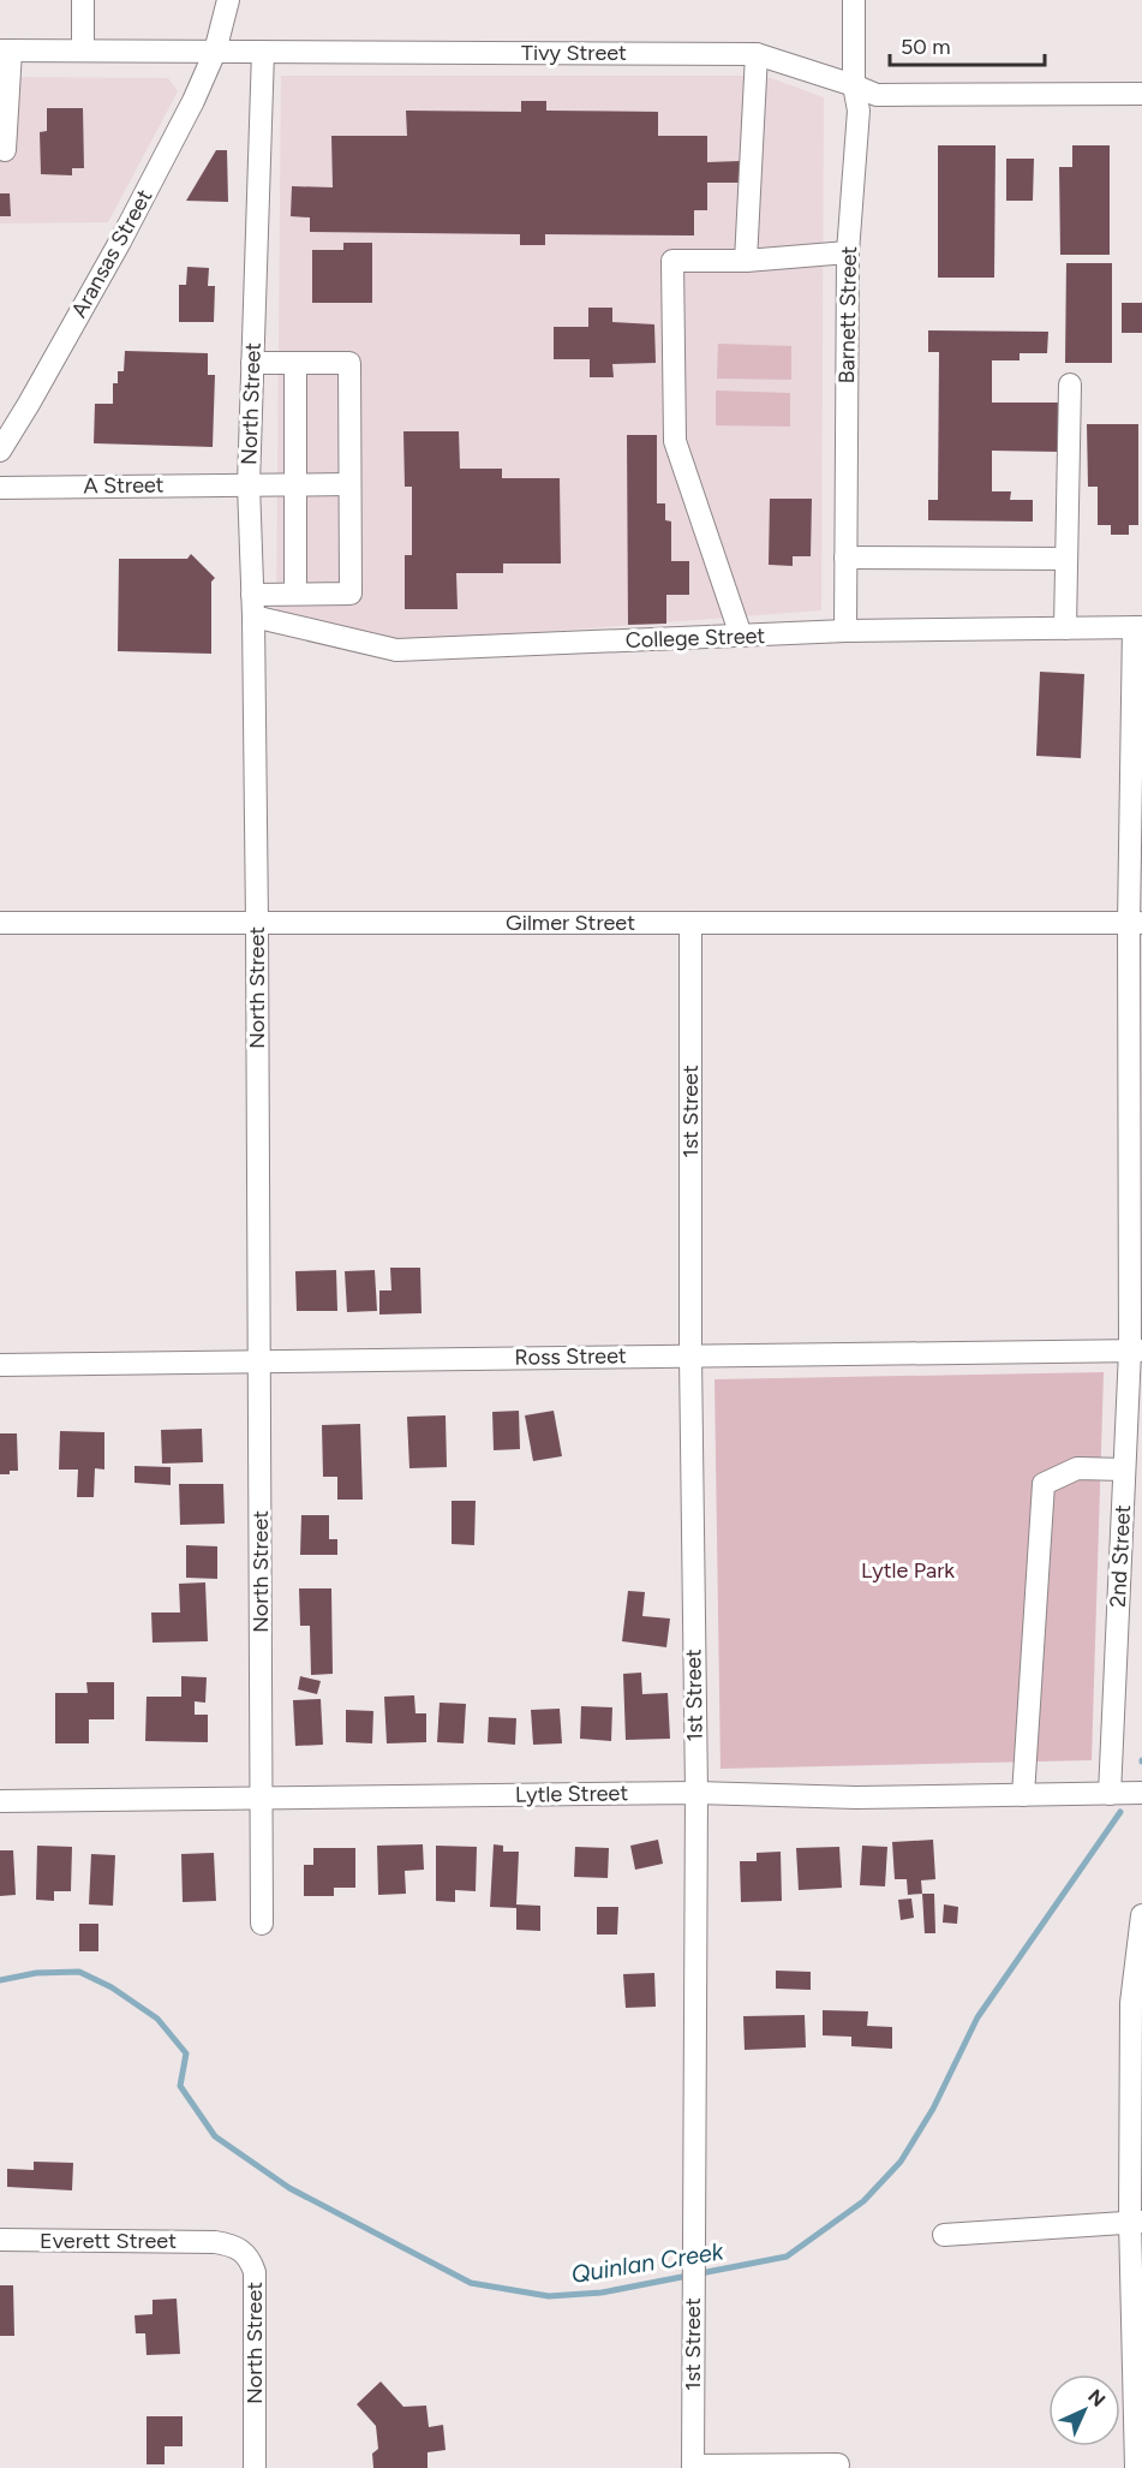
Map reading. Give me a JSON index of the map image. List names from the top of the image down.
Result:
{
  "streets": {
    "street": [
      "Tivy Street",
      "Aransas Street",
      "Barnett Street",
      "North Street",
      "A Street",
      "College Street",
      "Gilmer Street",
      "1st Street",
      "Ross Street",
      "2nd Street",
      "Lytle Street",
      "Everett Street"
    ]
  },
  "crossings": [
    ["Tivy Street", "Aransas Street"],
    ["Tivy Street", "Barnett Street"],
    ["Tivy Street", "North Street"],
    ["Barnett Street", "College Street"],
    ["North Street", "A Street"],
    ["North Street", "College Street"],
    ["North Street", "Gilmer Street"],
    ["North Street", "Ross Street"],
    ["North Street", "Lytle Street"],
    ["North Street", "Everett Street"],
    ["College Street", "2nd Street"],
    ["Gilmer Street", "1st Street"],
    ["Gilmer Street", "2nd Street"],
    ["1st Street", "Ross Street"],
    ["1st Street", "Lytle Street"],
    ["Ross Street", "2nd Street"],
    ["2nd Street", "Lytle Street"]
  ],
  "water": ["Quinlan Creek"],
  "parks": ["Lytle Park"],
  "scale_bar": "50 m",
  "north": "top right"
}
